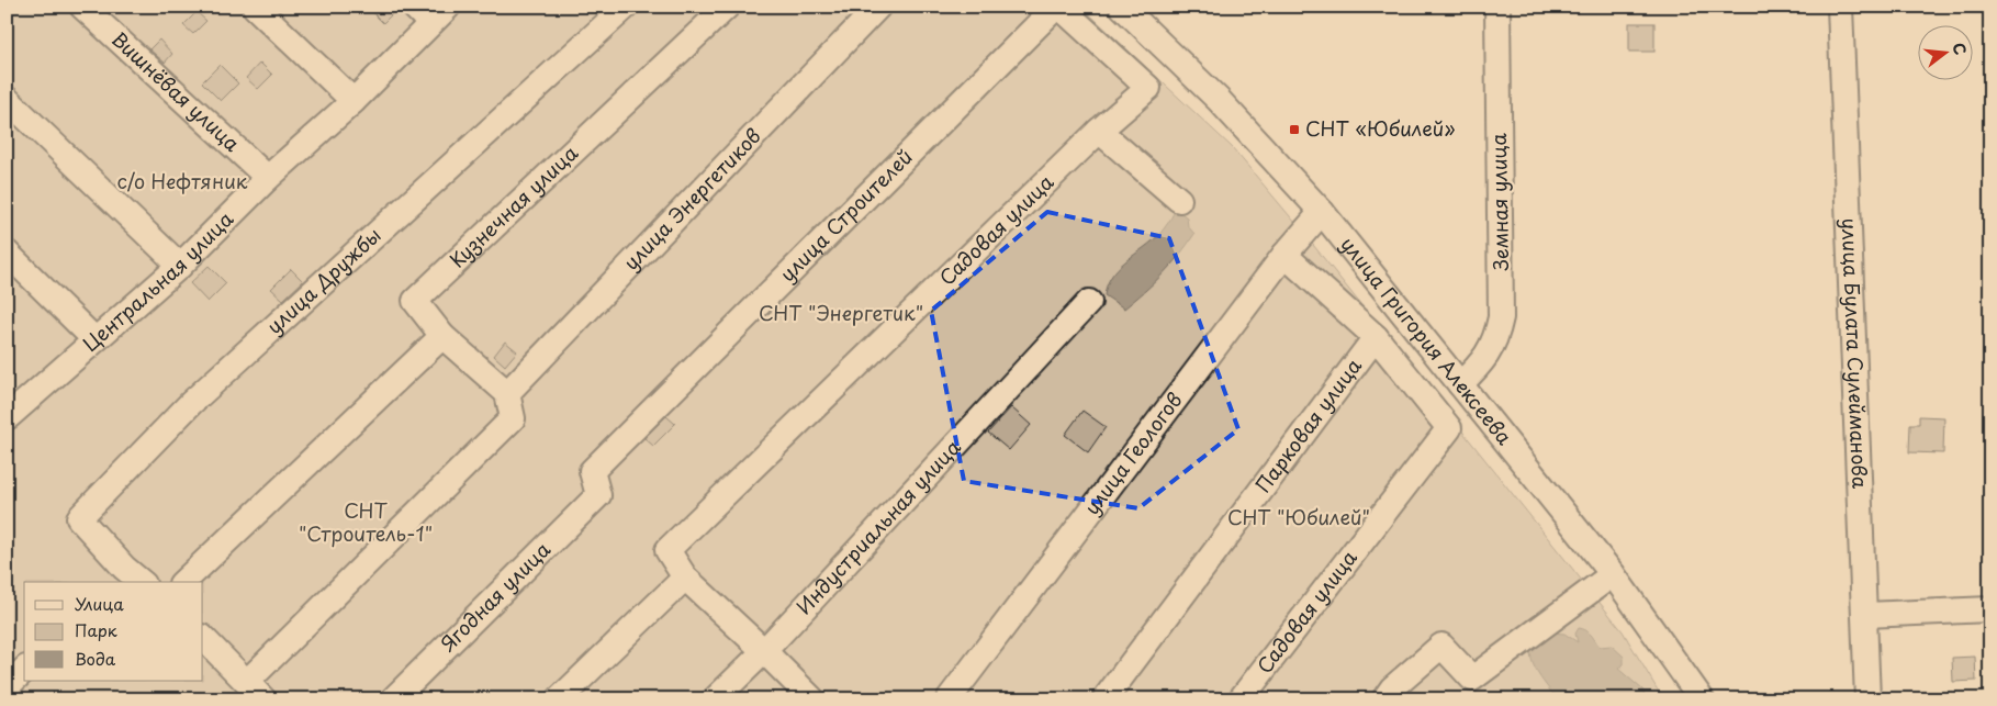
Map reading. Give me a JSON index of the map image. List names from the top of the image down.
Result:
{
  "streets": {
    "street": [
      "Вишнёвая улица",
      "улица Энергетиков",
      "Земная улица",
      "Кузнечная улица",
      "улица Строителей",
      "Садовая улица",
      "Центральная улица",
      "улица Дружбы",
      "улица Григория Алексеева",
      "улица Булата Сулейманова",
      "Парковая улица",
      "улица Геологов",
      "Индустриальная улица",
      "Ягодная улица"
    ]
  },
  "crossings": [
    ["Вишнёвая улица", "Центральная улица"],
    ["улица Энергетиков", "Кузнечная улица"],
    ["Земная улица", "улица Григория Алексеева"],
    ["улица Строителей", "Садовая улица"],
    ["улица Строителей", "Ягодная улица"],
    ["Садовая улица", "Парковая улица"],
    ["Садовая улица", "улица Геологов"],
    ["улица Григория Алексеева", "улица Геологов"]
  ],
  "parks": [
    "с/о Нефтяник",
    "СНТ \"Энергетик\"",
    "СНТ \"Строитель-1\"",
    "СНТ \"Юбилей\""
  ],
  "places": {
    "transit": ["СНТ «Юбилей»"]
  },
  "legend": ["Улица", "Парк", "Вода"],
  "north": "right"
}
